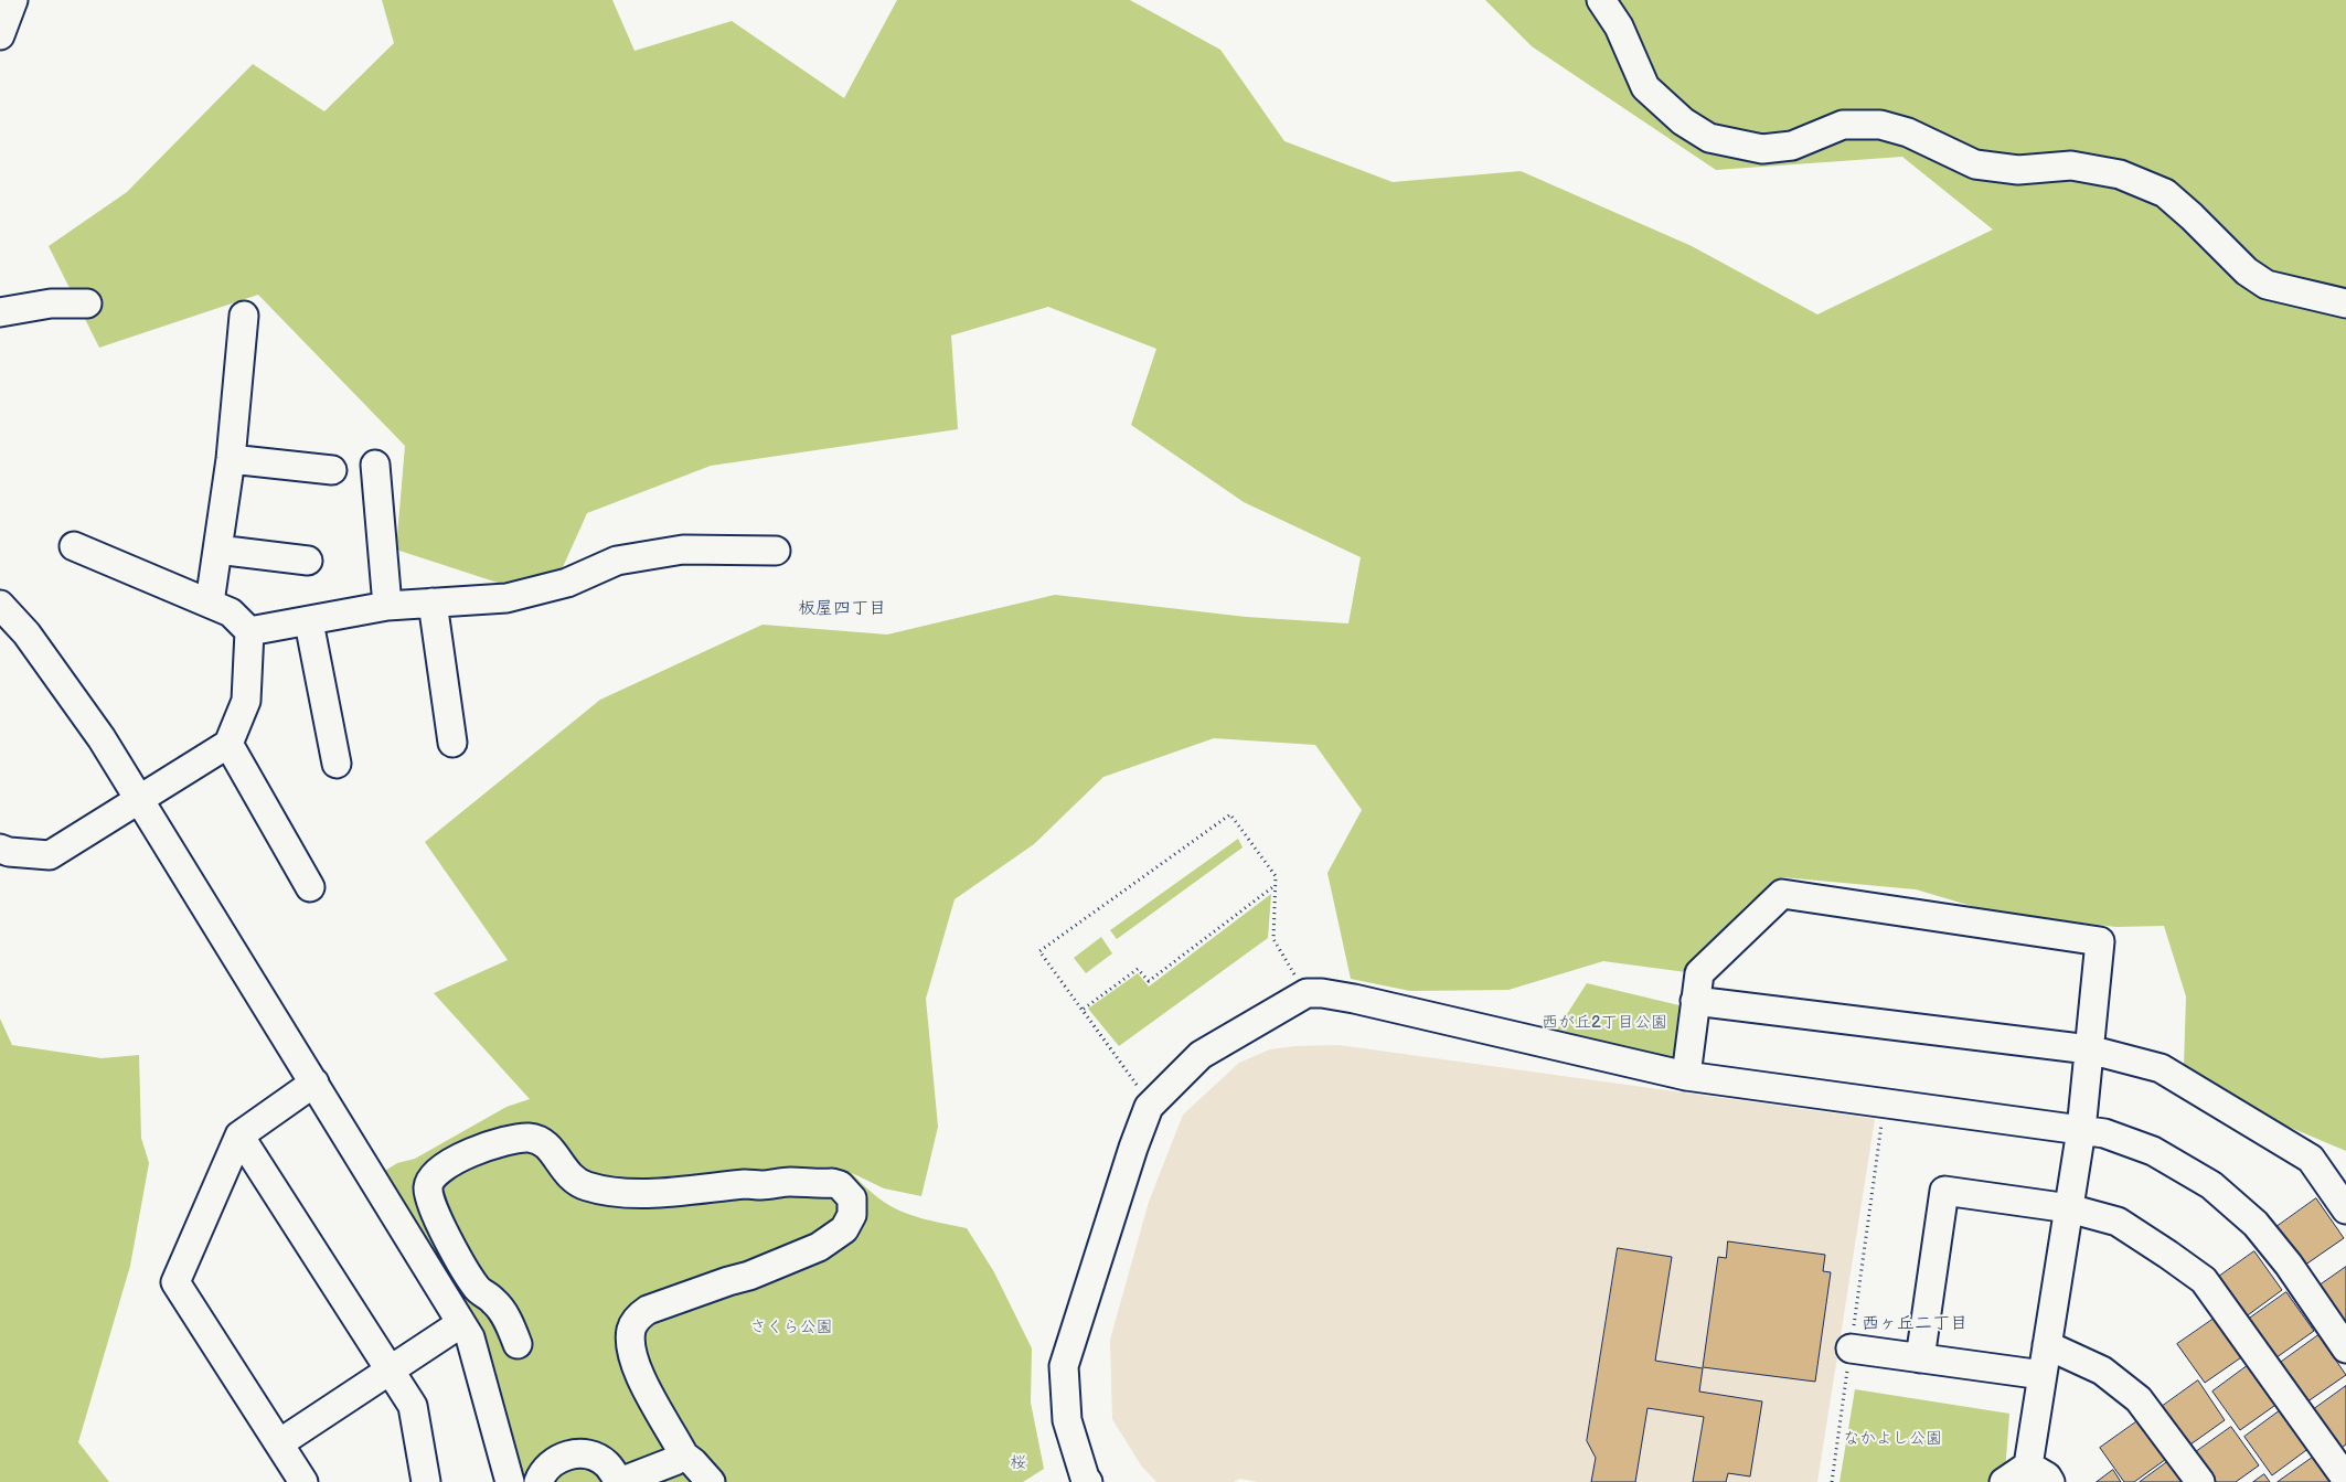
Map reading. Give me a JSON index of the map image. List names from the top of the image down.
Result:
{
  "districts": ["板屋四丁目", "西ヶ丘二丁目"],
  "parks": [
    "西が丘2丁目公園",
    "さくら公園",
    "なかよし公園",
    "桜"
  ]
}
